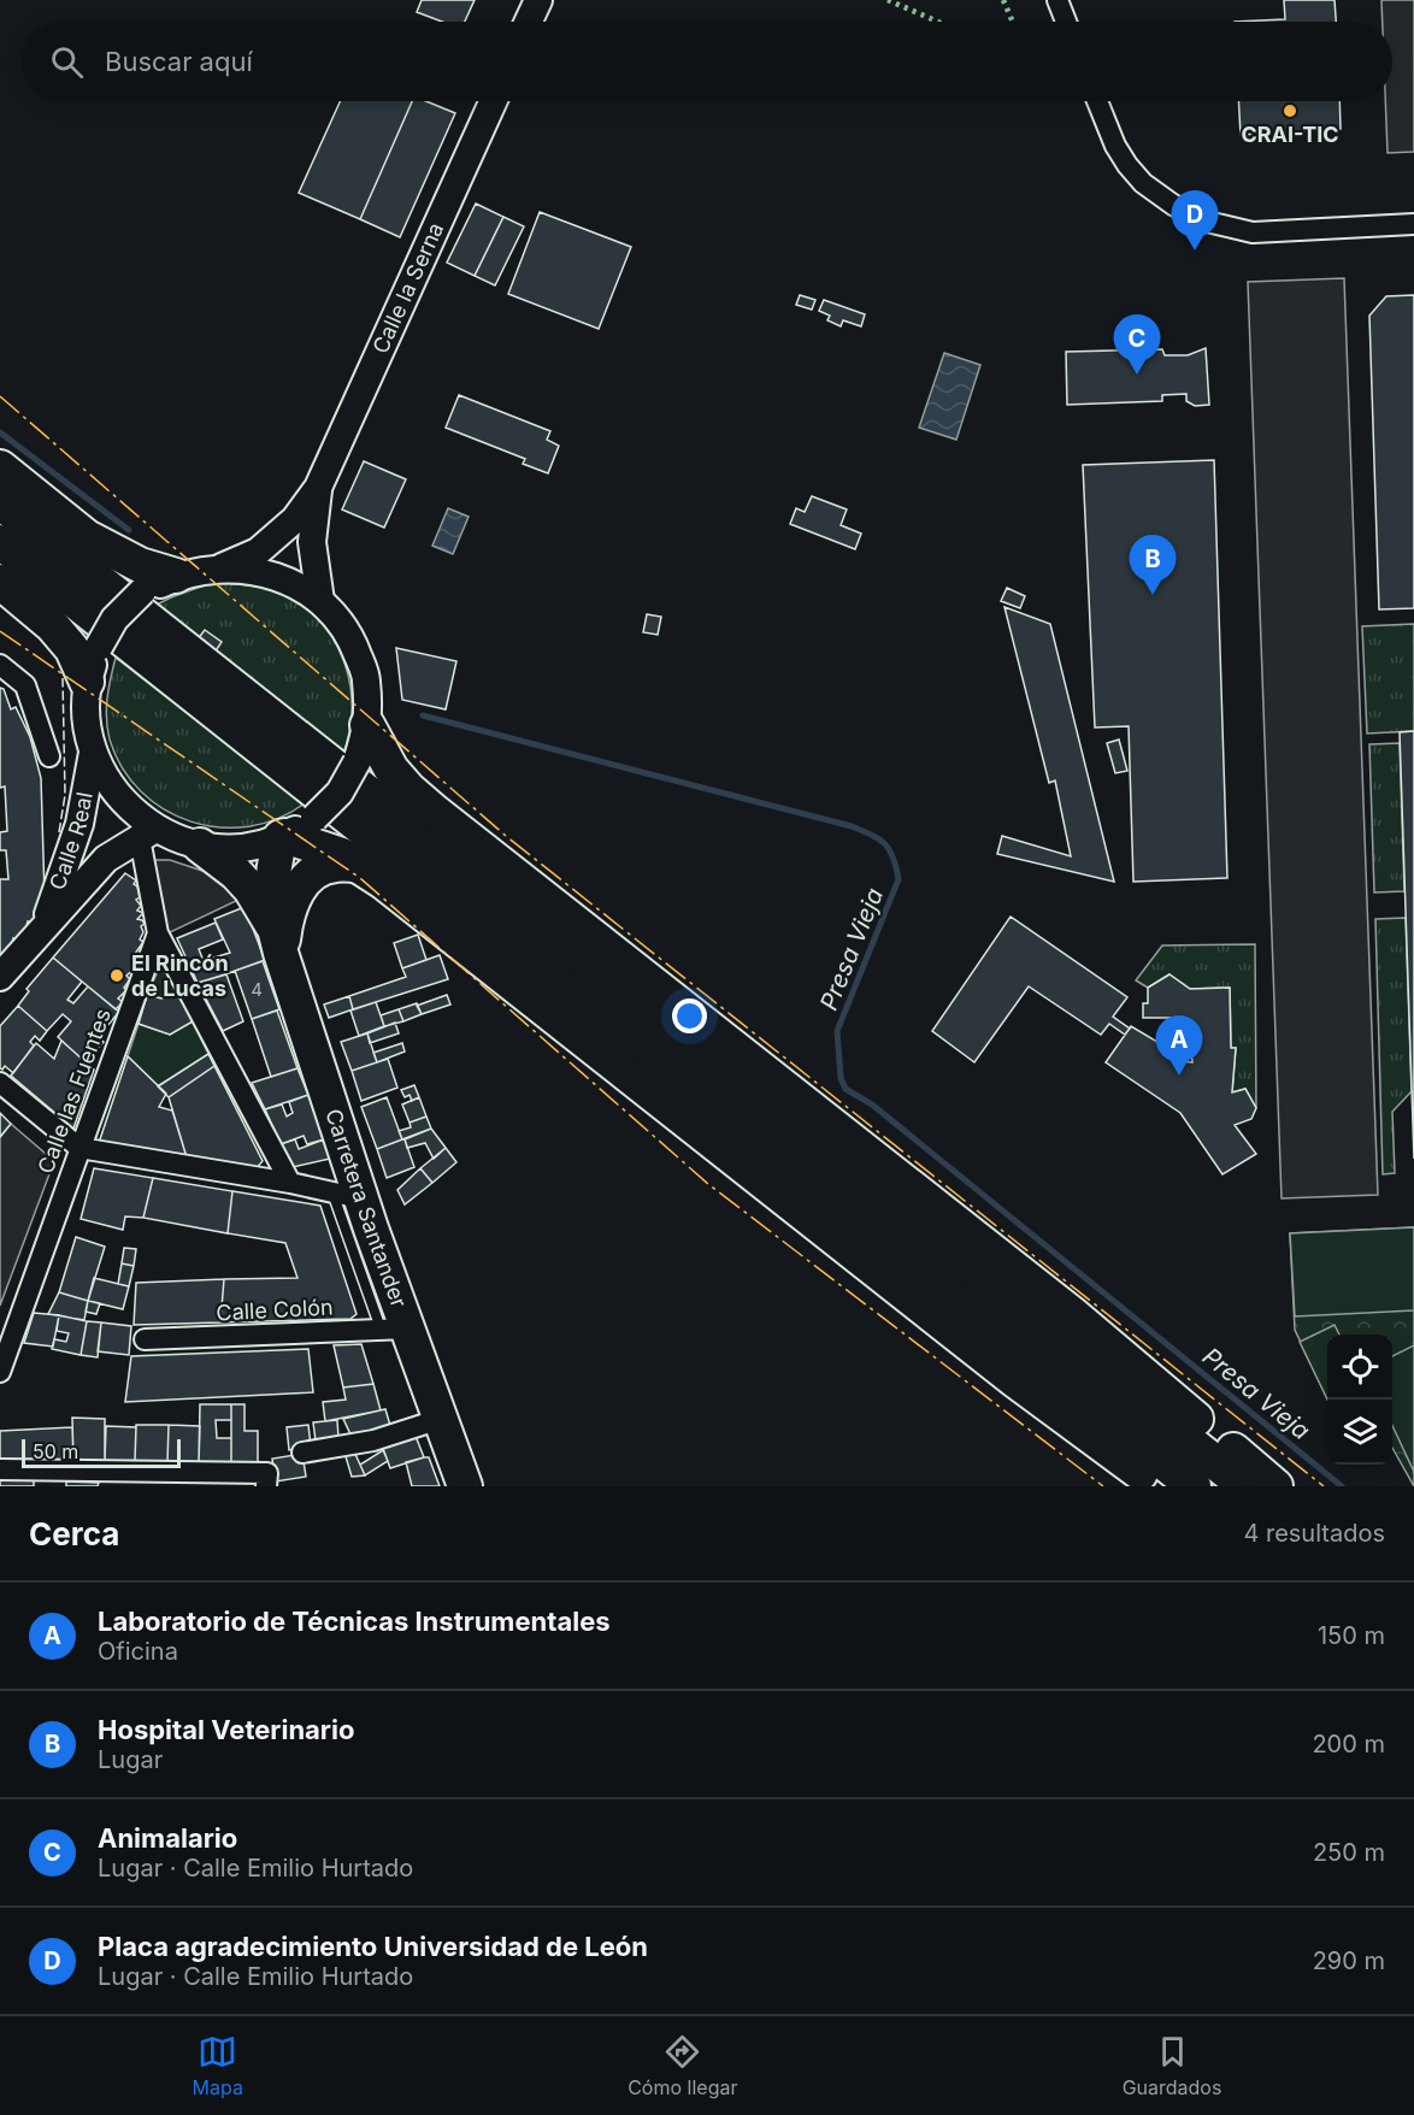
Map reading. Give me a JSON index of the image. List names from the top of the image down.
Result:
{
  "streets": {
    "highway": ["Carretera Santander"],
    "street": [
      "Calle la Serna",
      "Calle Real",
      "Calle las Fuentes",
      "Calle Colón"
    ]
  },
  "crossings": [
    ["Calle Real", "Calle las Fuentes"],
    ["Carretera Santander", "Calle Colón"]
  ],
  "water": ["Presa Vieja"],
  "places": ["CRAI-TIC", "El Rincón de Lucas"],
  "house_numbers": ["4"],
  "scale_bar": "50 m",
  "page": {
    "search": "Buscar aquí",
    "pins": [
      "D",
      "C",
      "B",
      "A"
    ],
    "scale": "50 m",
    "heading": ["Cerca", "4 resultados"],
    "list": [
      {
        "mark": "A",
        "name": "Laboratorio de Técnicas Instrumentales",
        "note": "Oficina",
        "value": "150 m"
      },
      {
        "mark": "B",
        "name": "Hospital Veterinario",
        "note": "Lugar",
        "value": "200 m"
      },
      {
        "mark": "C",
        "name": "Animalario",
        "note": "Lugar · Calle Emilio Hurtado",
        "value": "250 m"
      },
      {
        "mark": "D",
        "name": "Placa agradecimiento Universidad de León",
        "note": "Lugar · Calle Emilio Hurtado",
        "value": "290 m"
      }
    ],
    "nav": ["Mapa", "Cómo llegar", "Guardados"]
  }
}
